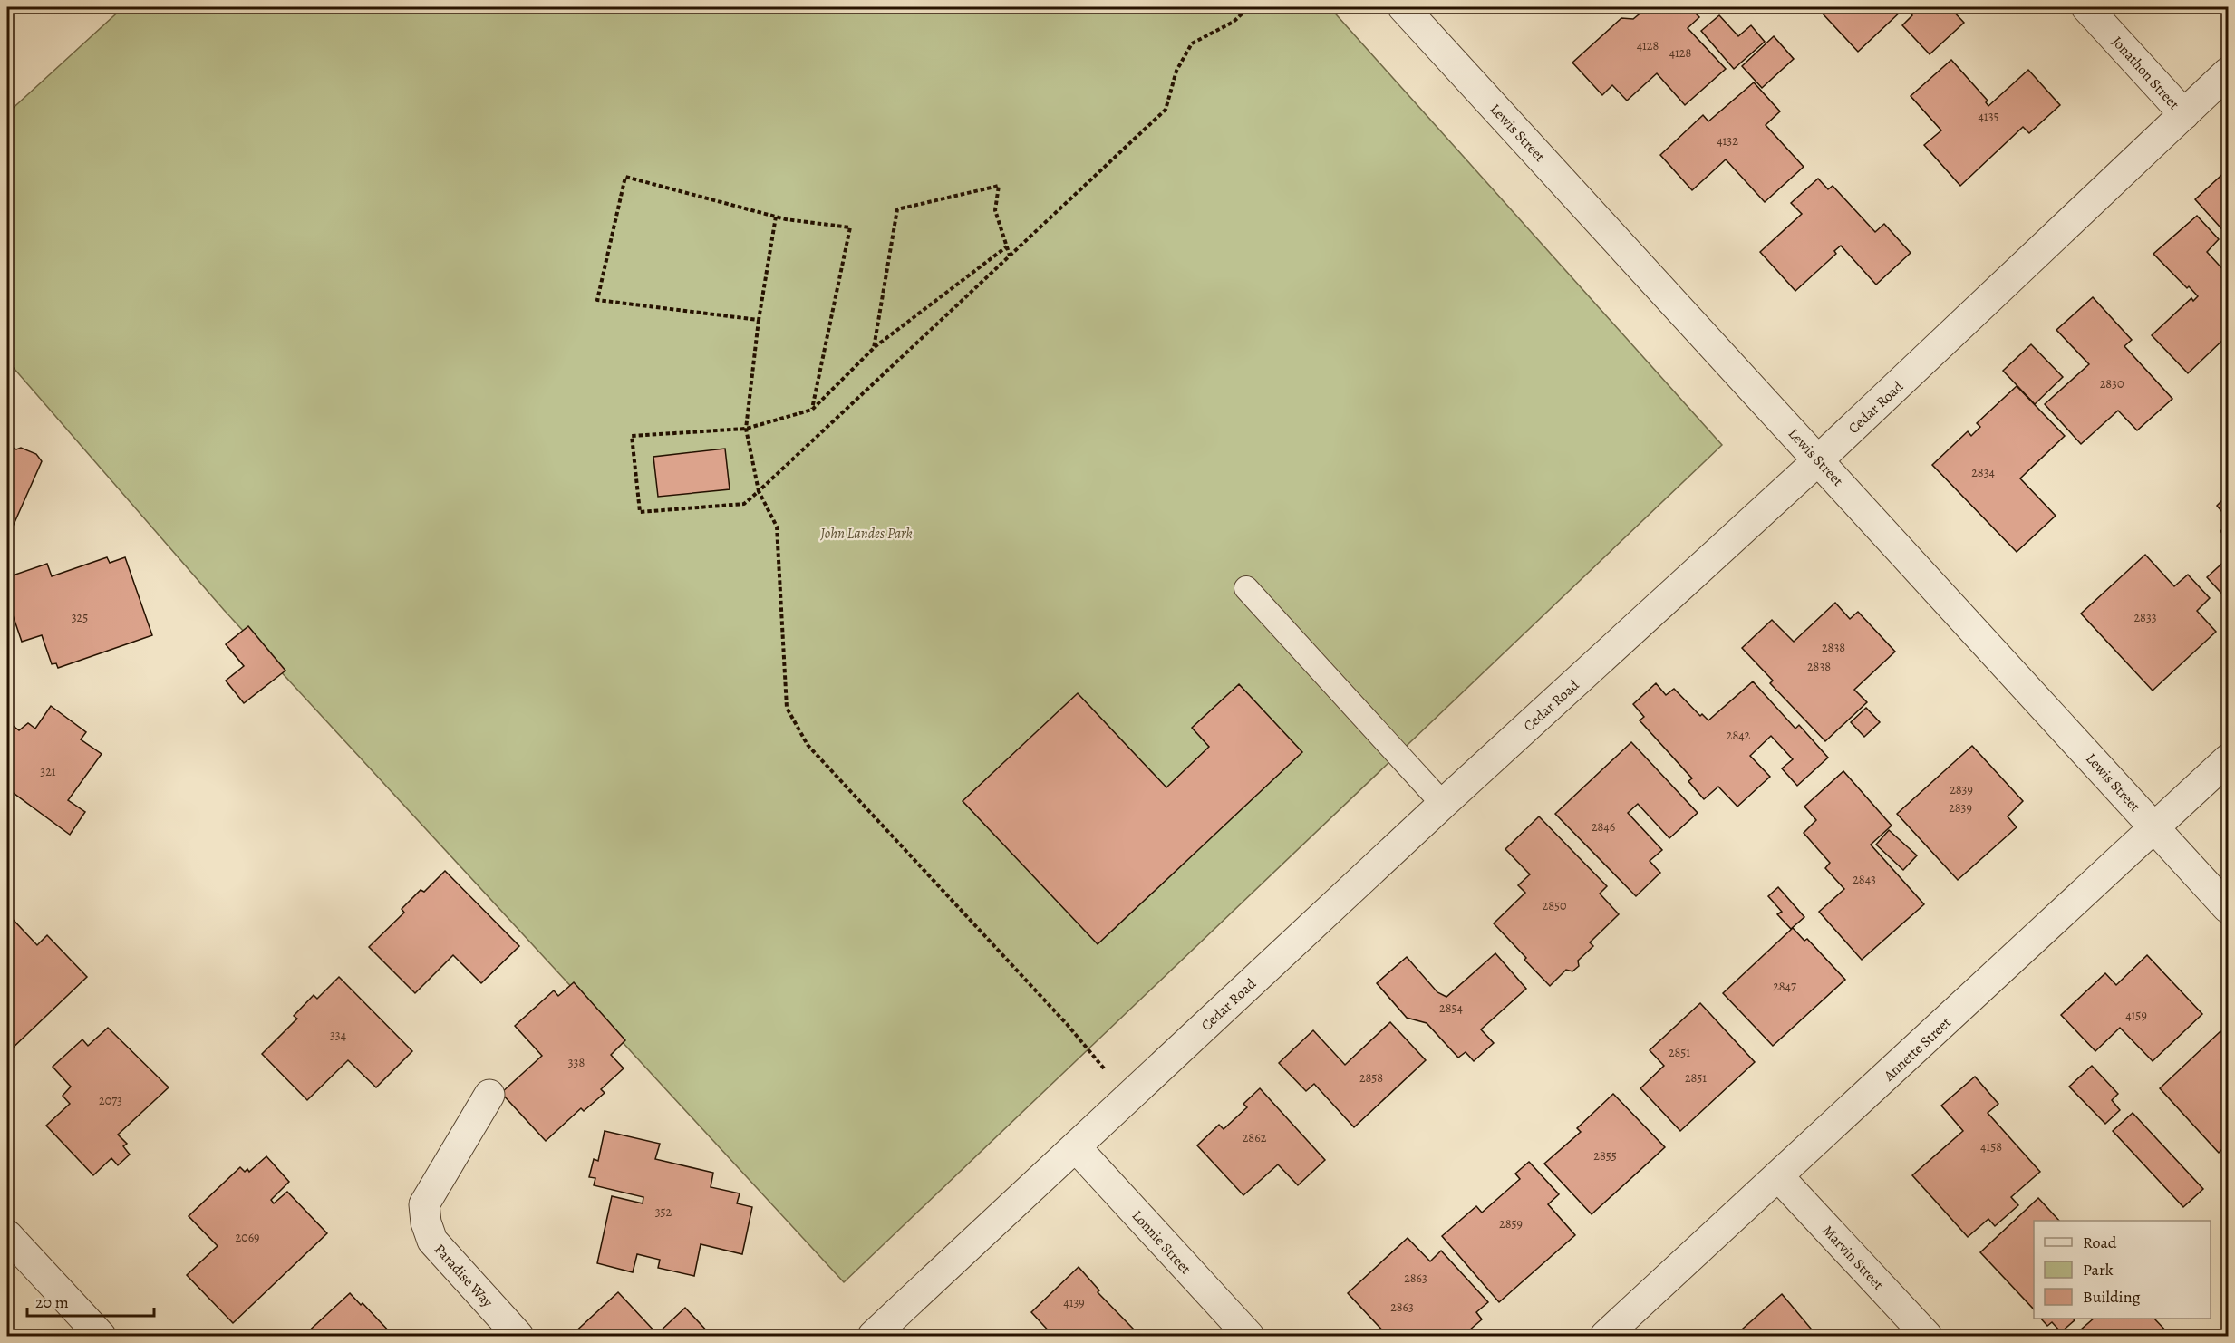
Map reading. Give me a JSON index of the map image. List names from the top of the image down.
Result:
{
  "streets": {
    "street": [
      "Jonathon Street",
      "Lewis Street",
      "Cedar Road",
      "Annette Street",
      "Lonnie Street",
      "Marvin Street",
      "Paradise Way"
    ]
  },
  "crossings": [
    ["Jonathon Street", "Cedar Road"],
    ["Lewis Street", "Cedar Road"],
    ["Lewis Street", "Annette Street"],
    ["Cedar Road", "Lonnie Street"],
    ["Annette Street", "Marvin Street"]
  ],
  "parks": ["John Landes Park"],
  "house_numbers": [
    "4128",
    "4128",
    "4135",
    "4132",
    "2830",
    "2834",
    "325",
    "2833",
    "2838",
    "2838",
    "2842",
    "321",
    "2839",
    "2839",
    "2846",
    "2843",
    "2850",
    "2847",
    "2854",
    "4159",
    "334",
    "2851",
    "338",
    "2858",
    "2851",
    "2073",
    "2862",
    "4158",
    "2855",
    "352",
    "2859",
    "2069",
    "2863",
    "4139",
    "2863"
  ],
  "legend": ["Road", "Park", "Building"],
  "scale_bar": "20 m"
}
